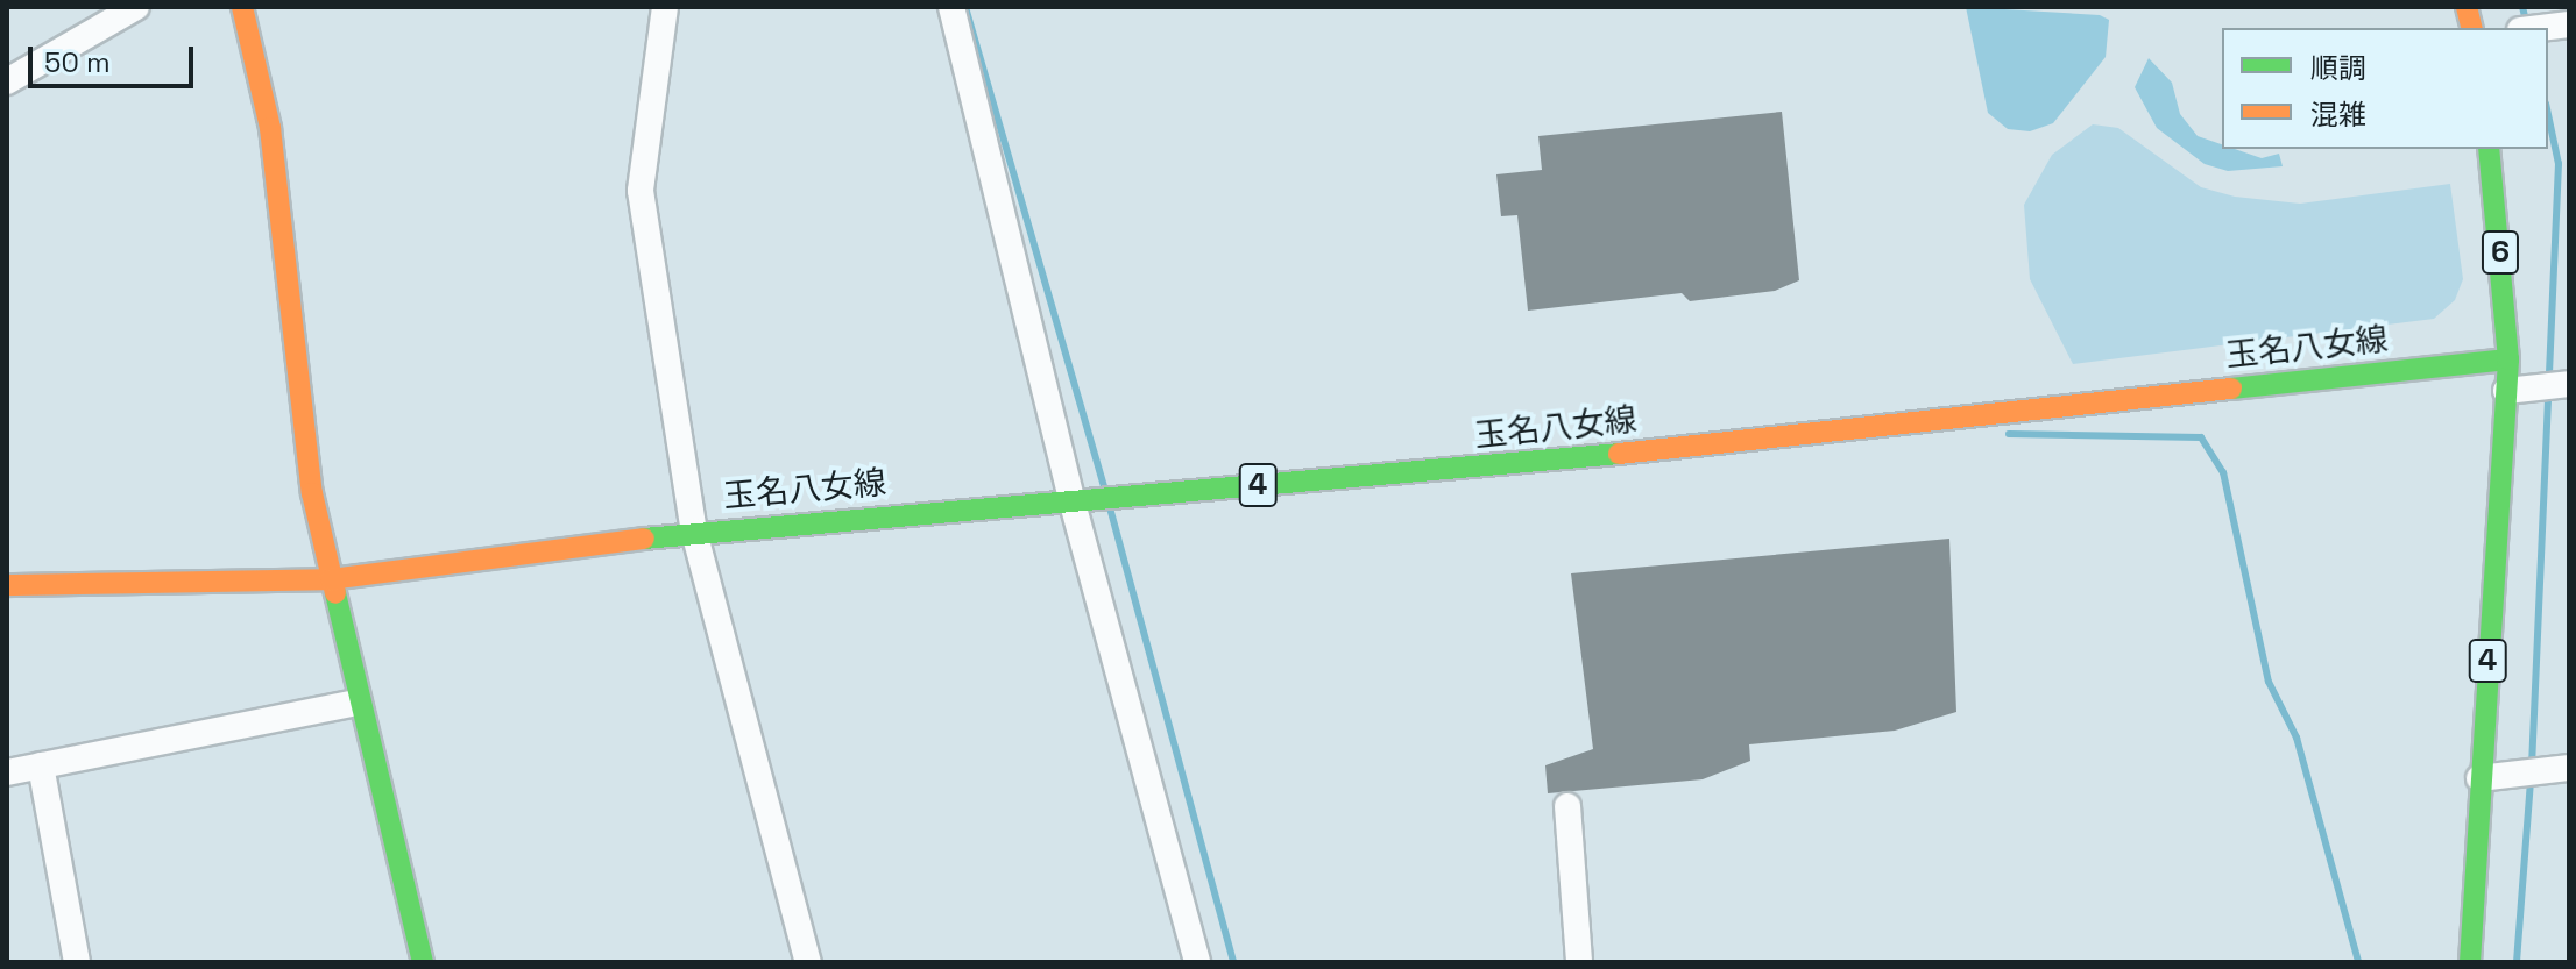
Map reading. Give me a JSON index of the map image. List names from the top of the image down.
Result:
{
  "streets": {
    "main road": ["6", "玉名八女線", "4"]
  },
  "crossings": [
    ["6", "玉名八女線"],
    ["6", "4"],
    ["玉名八女線", "4"]
  ],
  "legend": ["順調", "混雑"],
  "scale_bar": "50 m"
}
